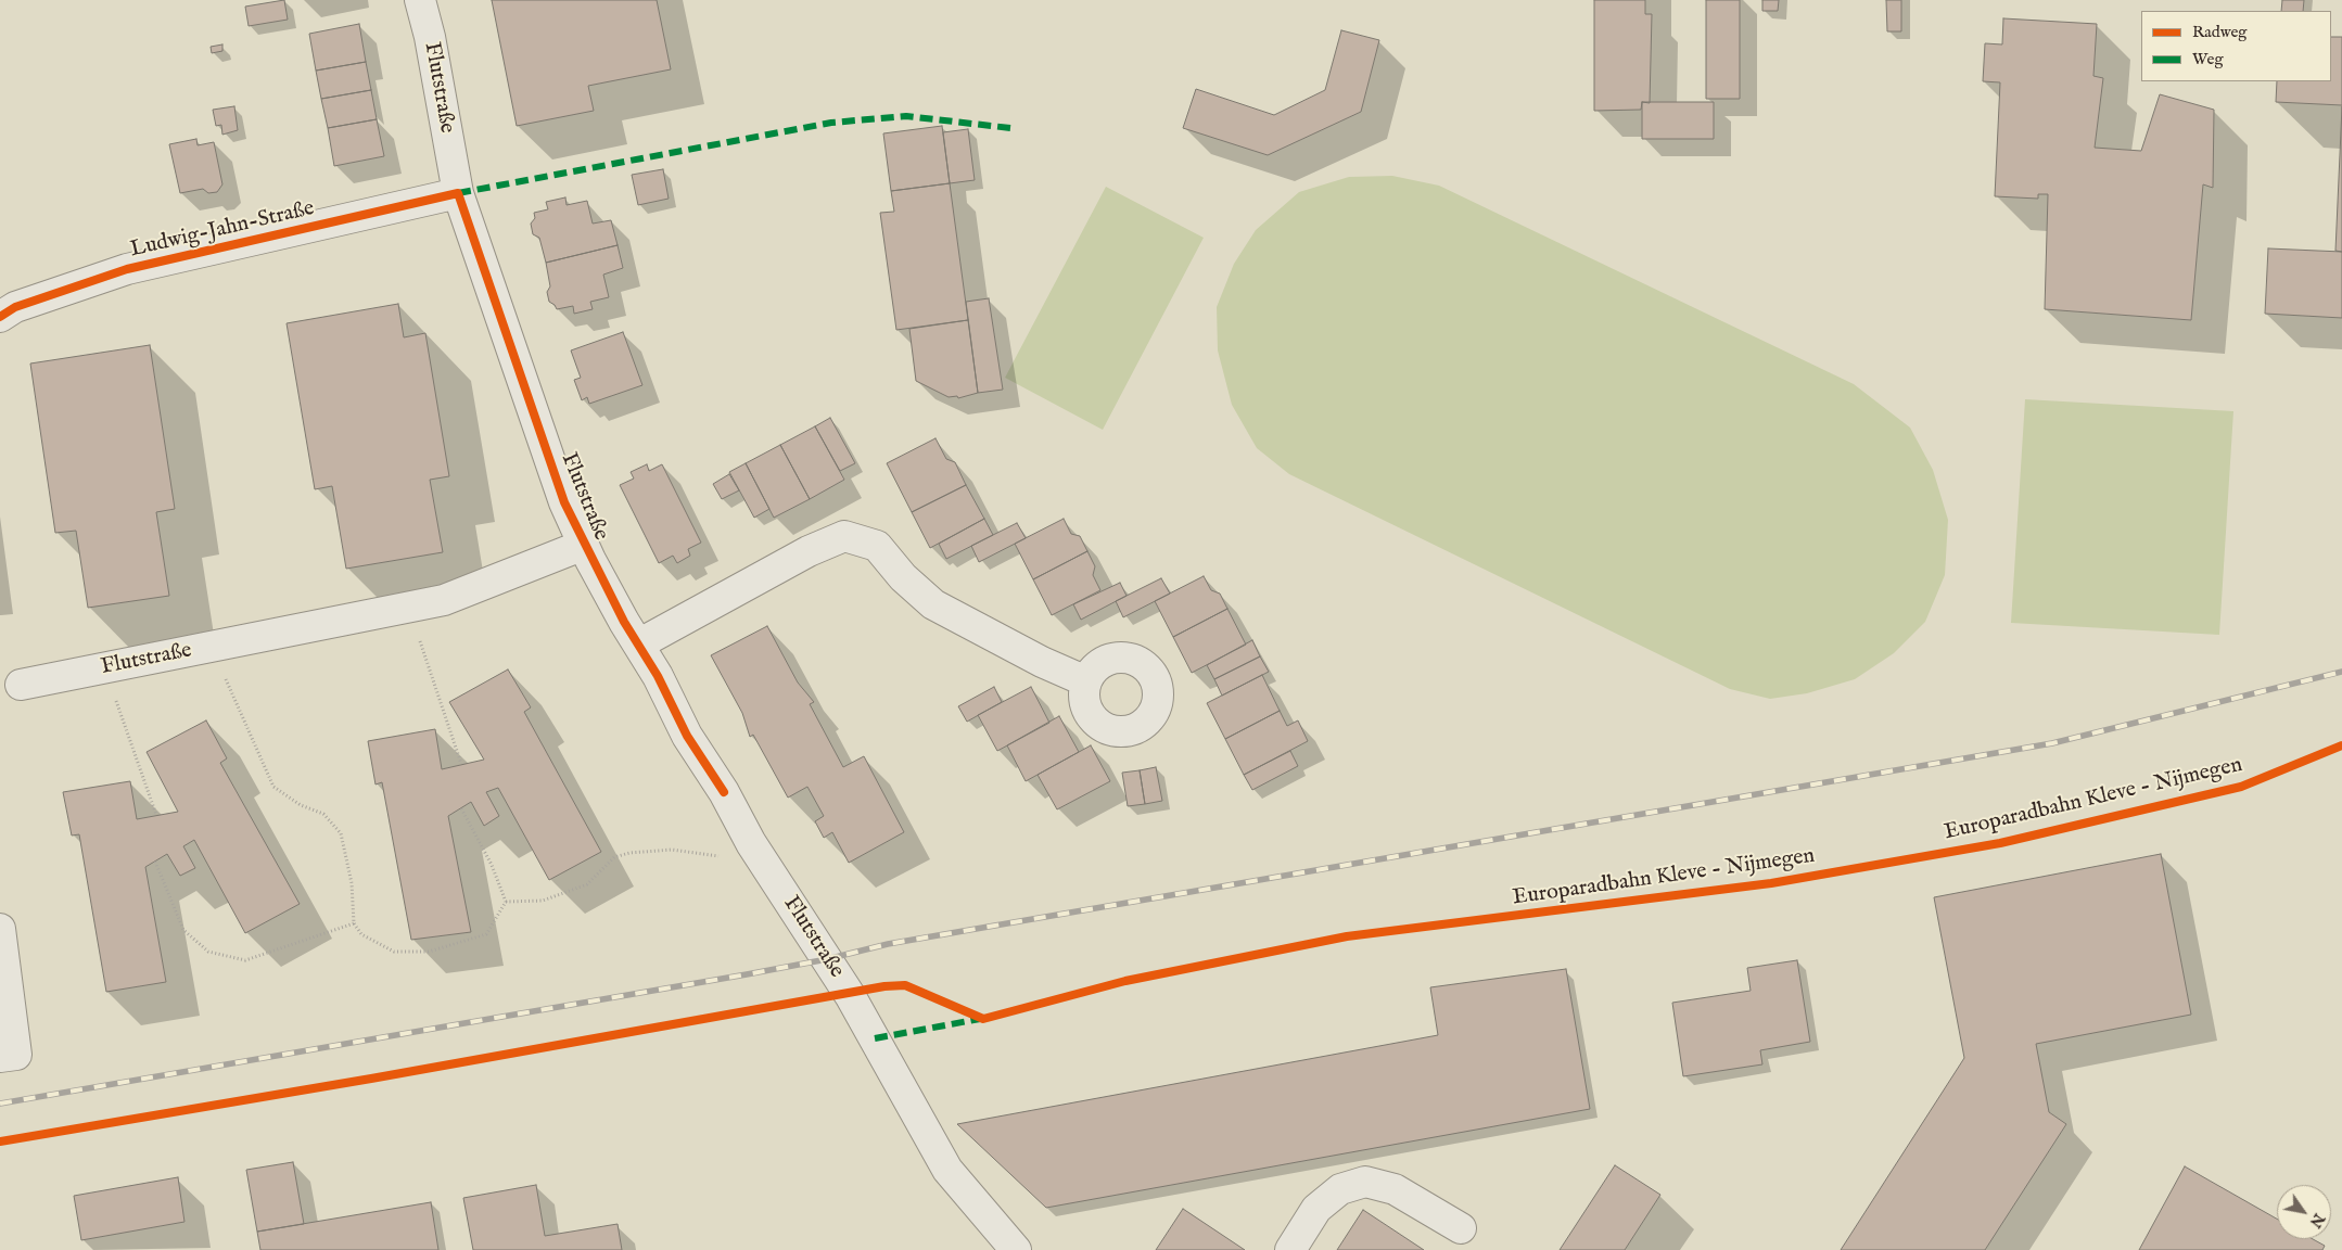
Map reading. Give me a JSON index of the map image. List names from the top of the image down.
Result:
{
  "streets": {
    "street": ["Flutstraße", "Ludwig-Jahn-Straße"],
    "cycle path": ["Europaradbahn Kleve - Nijmegen"]
  },
  "crossings": [
    ["Flutstraße", "Ludwig-Jahn-Straße"]
  ],
  "legend": ["Radweg", "Weg"],
  "north": "bottom right"
}
